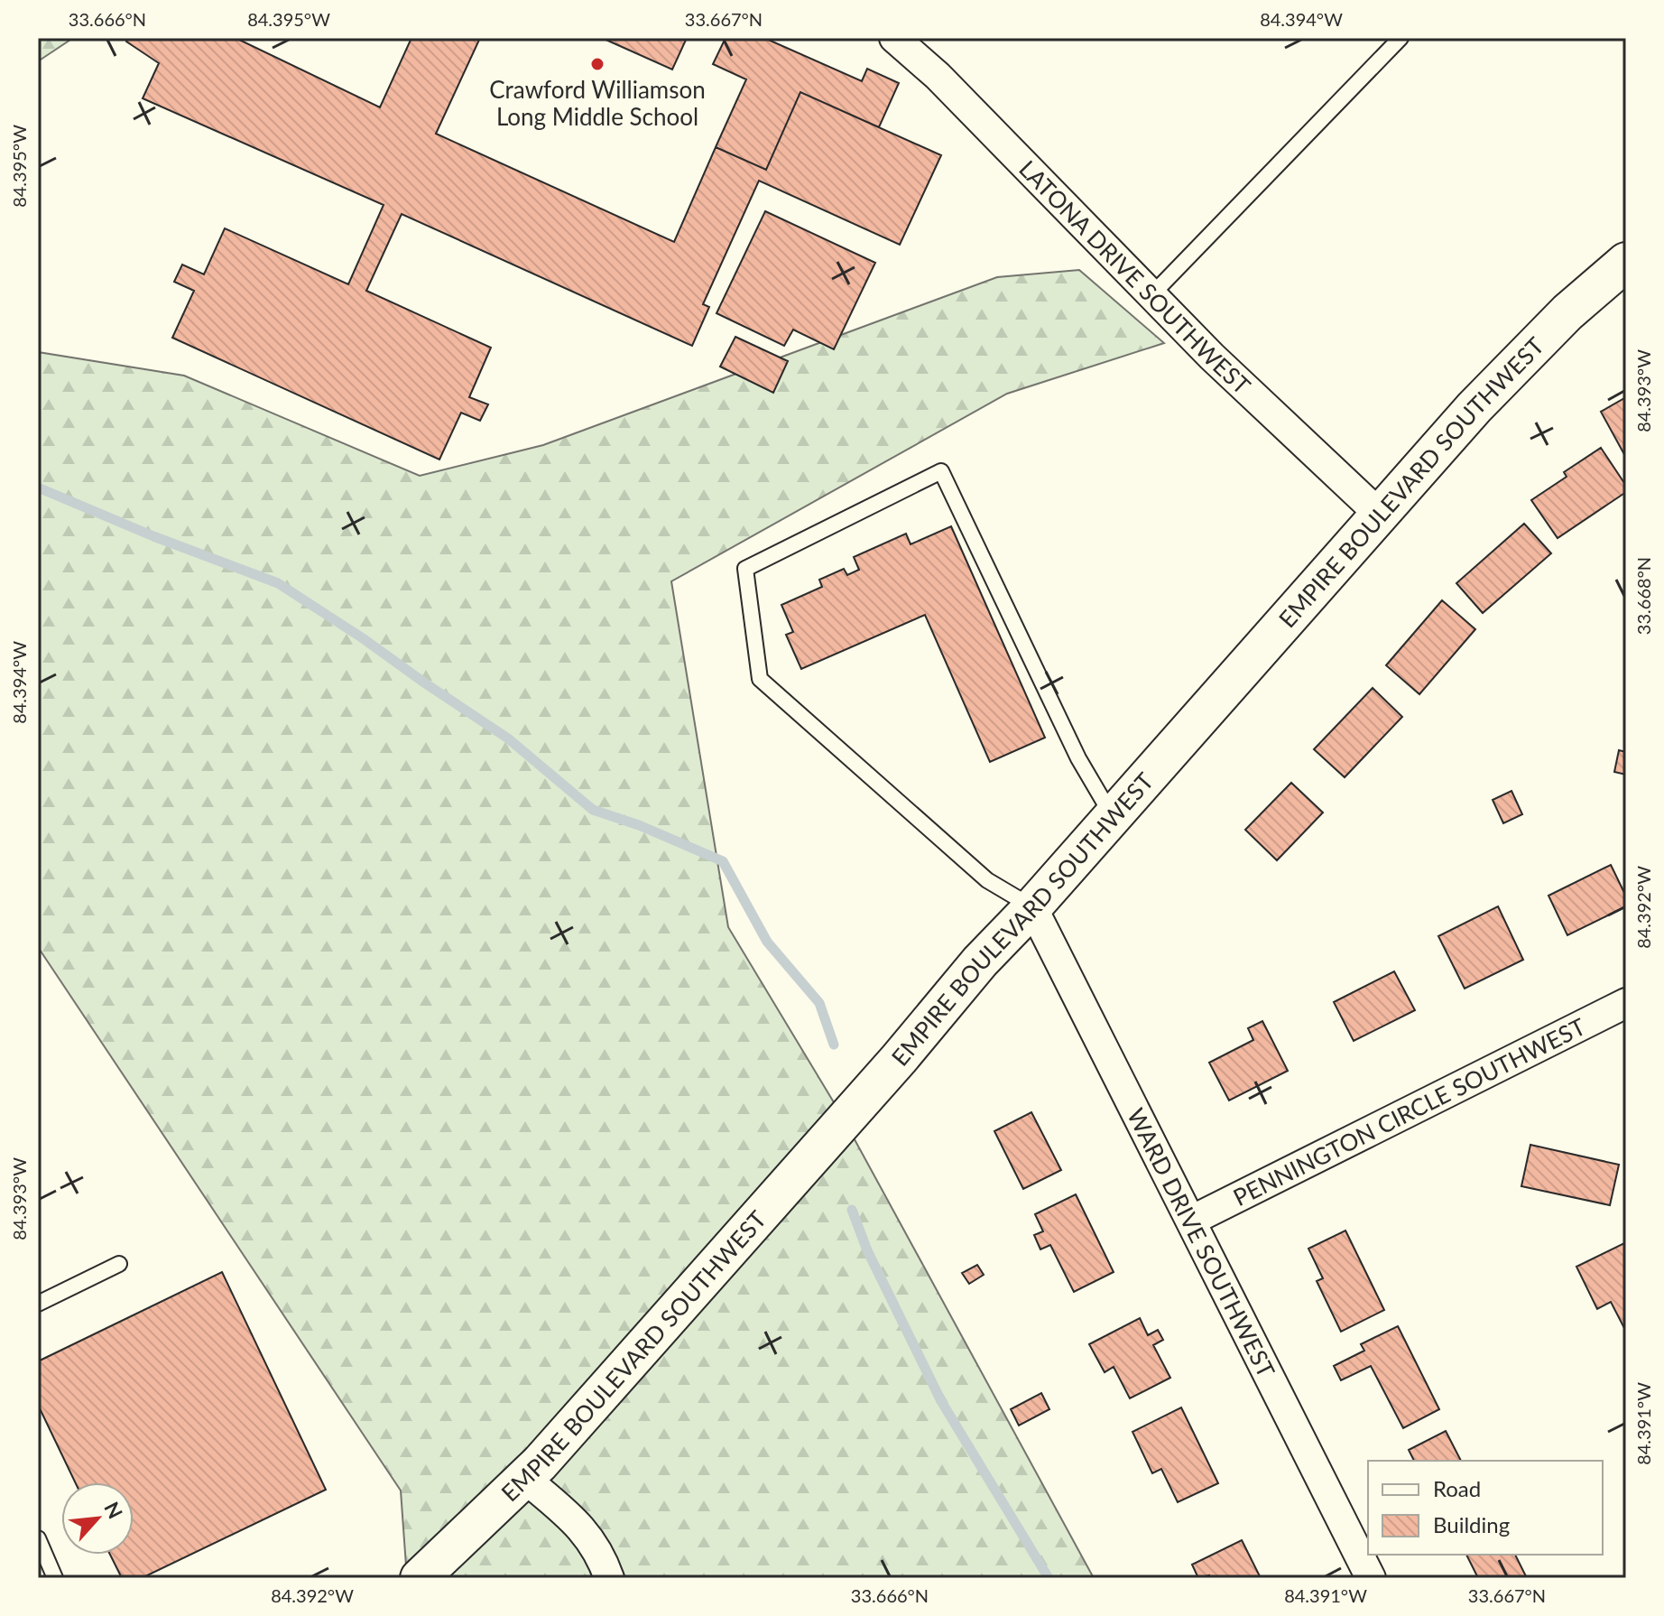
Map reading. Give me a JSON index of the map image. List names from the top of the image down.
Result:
{
  "streets": {
    "street": [
      "LATONA DRIVE SOUTHWEST",
      "EMPIRE BOULEVARD SOUTHWEST",
      "PENNINGTON CIRCLE SOUTHWEST",
      "WARD DRIVE SOUTHWEST"
    ]
  },
  "crossings": [
    ["LATONA DRIVE SOUTHWEST", "EMPIRE BOULEVARD SOUTHWEST"],
    ["EMPIRE BOULEVARD SOUTHWEST", "WARD DRIVE SOUTHWEST"],
    ["PENNINGTON CIRCLE SOUTHWEST", "WARD DRIVE SOUTHWEST"]
  ],
  "places": ["Crawford Williamson Long Middle School"],
  "legend": ["Road", "Building"],
  "north": "top right",
  "coordinates": [
    "33.666°N",
    "84.395°W",
    "33.667°N",
    "84.394°W",
    "84.393°W",
    "33.668°N",
    "84.392°W",
    "84.391°W"
  ]
}
